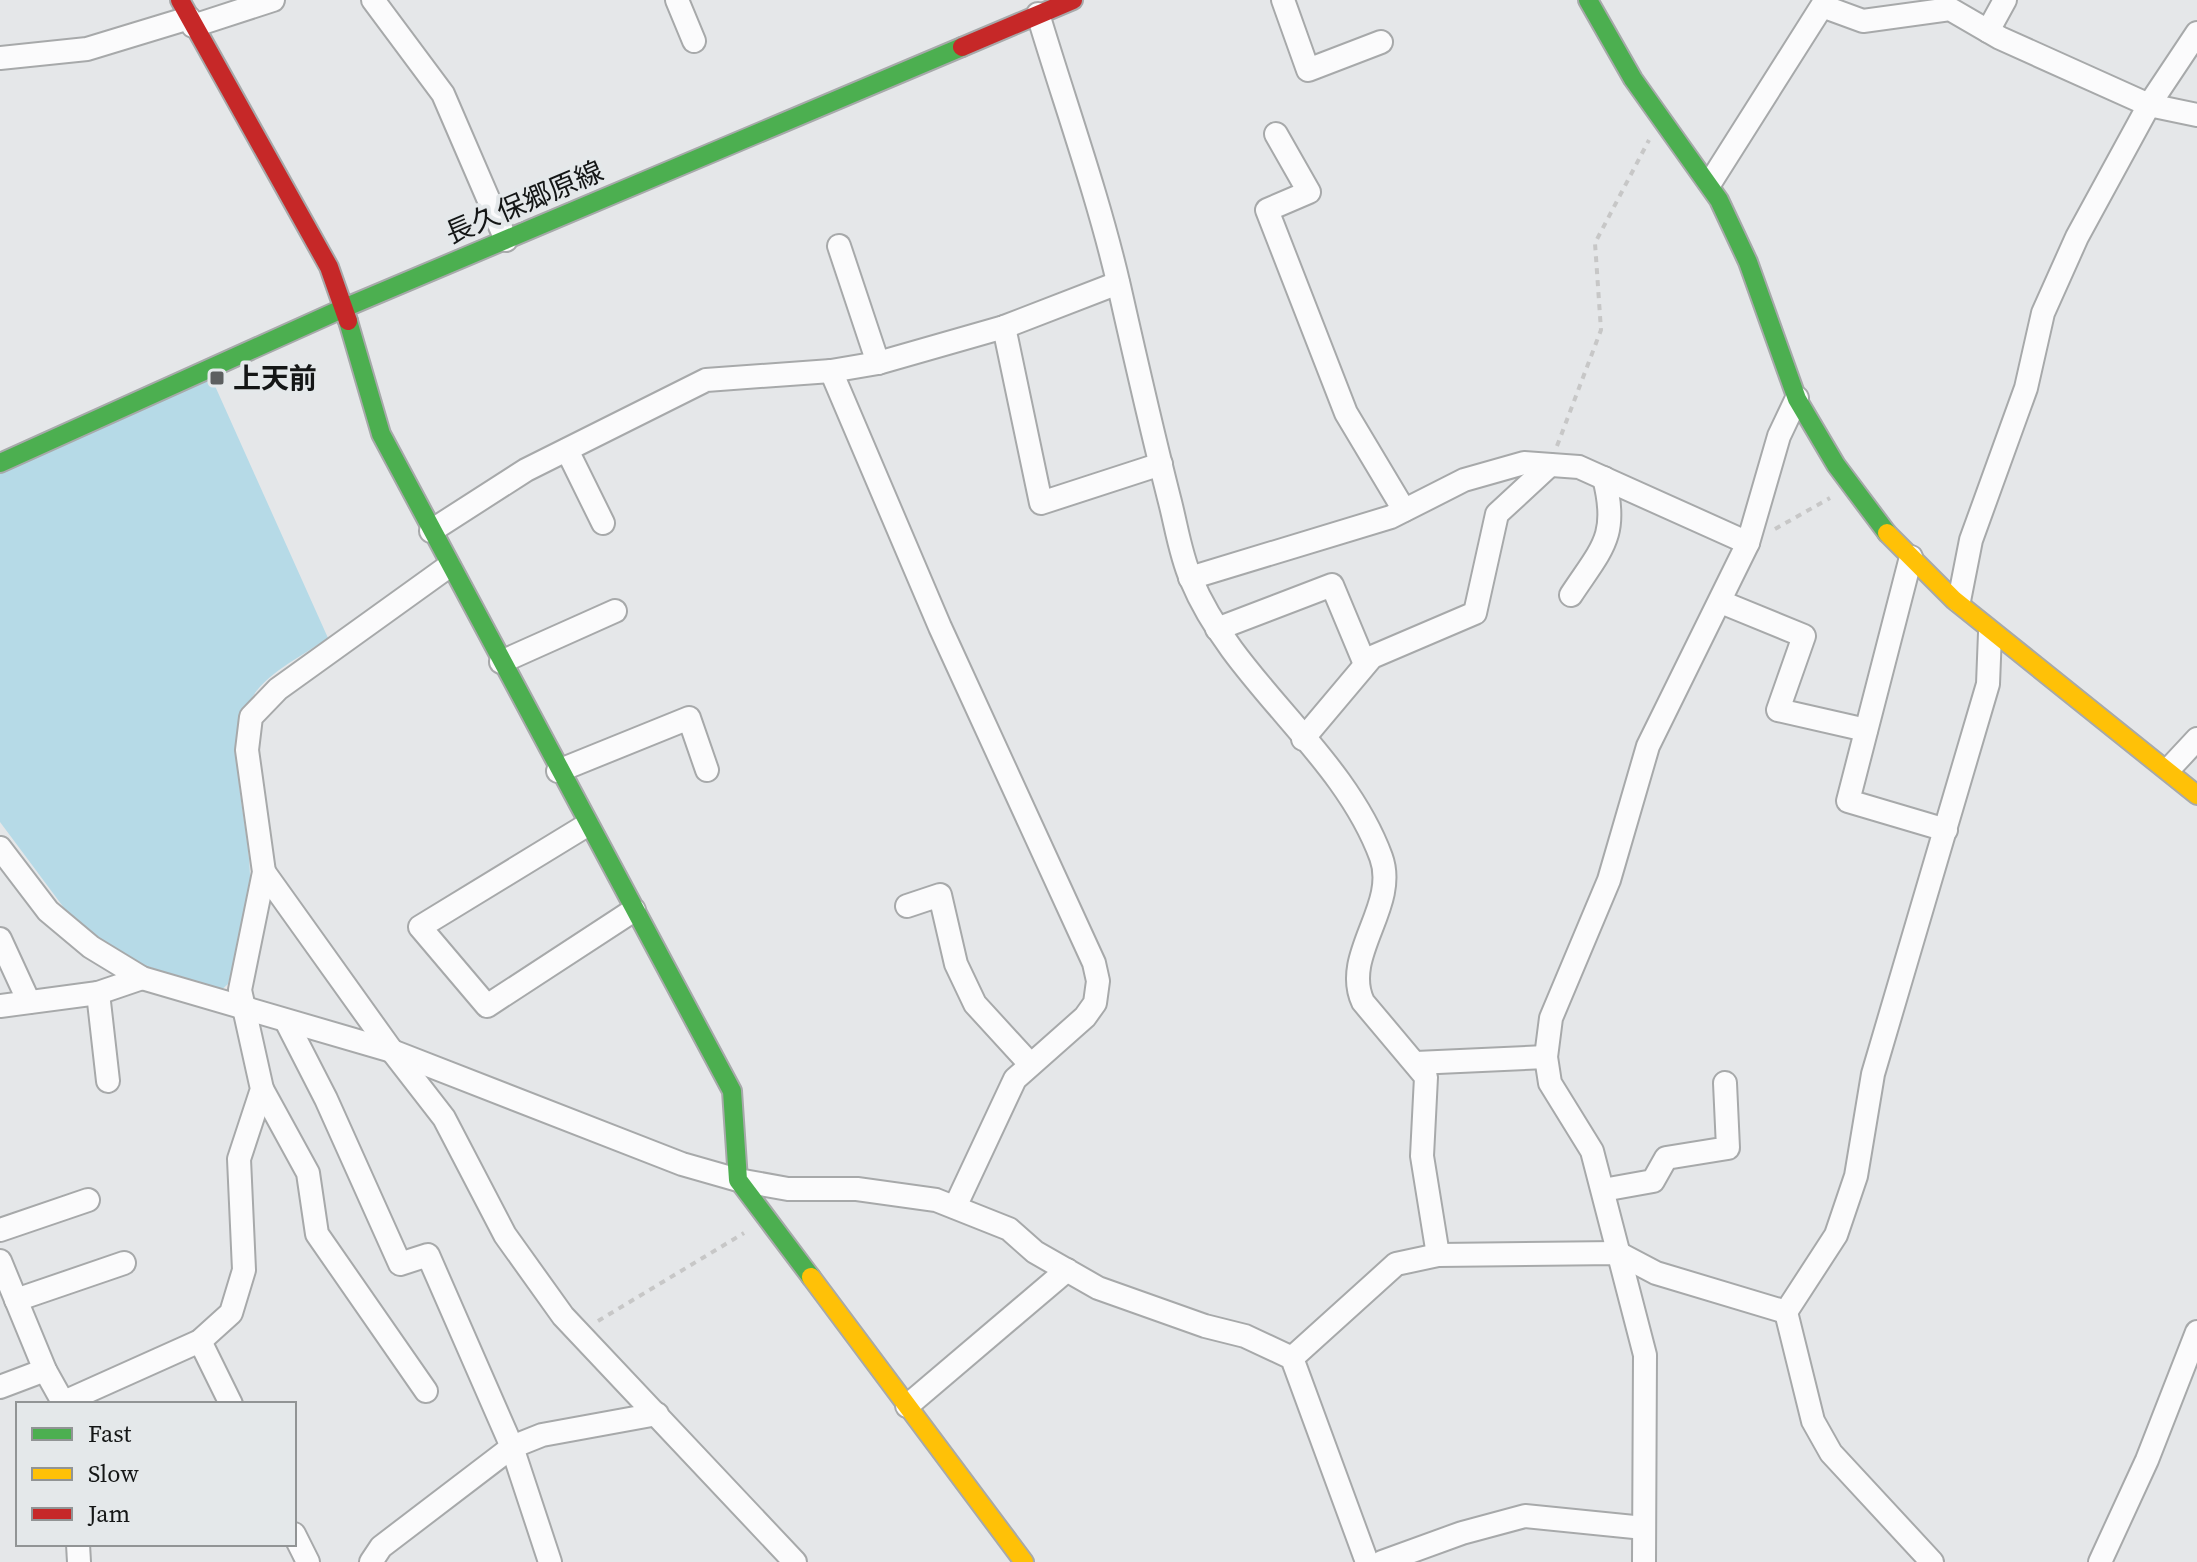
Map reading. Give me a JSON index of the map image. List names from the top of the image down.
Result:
{
  "streets": {
    "street": ["長久保郷原線"]
  },
  "places": {
    "transit": ["上天前"]
  },
  "legend": ["Fast", "Slow", "Jam"]
}
